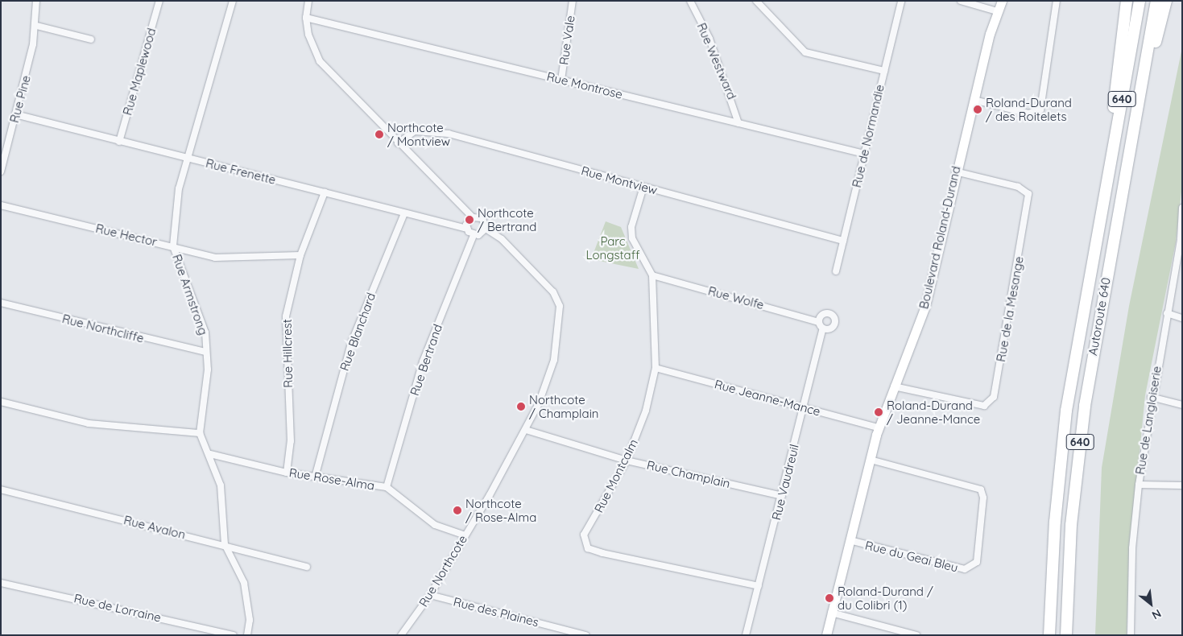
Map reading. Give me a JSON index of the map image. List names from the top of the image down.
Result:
{
  "streets": {
    "highway": ["640", "Autoroute 640"],
    "street": [
      "Rue Vale",
      "Rue Westward",
      "Rue Maplewood",
      "Rue Montrose",
      "Rue Pine",
      "Rue de Normandie",
      "Rue Frenette",
      "Rue Montview",
      "Rue Hector",
      "Boulevard Roland-Durand",
      "Rue Armstrong",
      "Rue Wolfe",
      "Rue de la Mesange",
      "Rue Northcliffe",
      "Rue Blanchard",
      "Rue Hillcrest",
      "Rue Bertrand",
      "Rue Jeanne-Mance",
      "Rue de Langloiserie",
      "Rue Champlain",
      "Rue Montcalm",
      "Rue Rose-Alma",
      "Rue Vaudreuil",
      "Rue Avalon",
      "Rue du Geai Bleu",
      "Rue Northcote",
      "Rue de Lorraine",
      "Rue des Plaines"
    ]
  },
  "crossings": [
    ["Rue Vale", "Rue Montrose"],
    ["Rue Westward", "Rue Montrose"],
    ["Rue Maplewood", "Rue Frenette"],
    ["Rue Montrose", "Rue de Normandie"],
    ["Rue Montrose", "Rue Northcote"],
    ["Rue Pine", "Rue Frenette"],
    ["Rue de Normandie", "Rue Montview"],
    ["Rue Frenette", "Rue Armstrong"],
    ["Rue Frenette", "Rue Blanchard"],
    ["Rue Frenette", "Rue Hillcrest"],
    ["Rue Montview", "Rue Montcalm"],
    ["Rue Montview", "Rue Northcote"],
    ["Rue Hector", "Rue Armstrong"],
    ["Rue Hector", "Rue Hillcrest"],
    ["Boulevard Roland-Durand", "Rue de la Mesange"],
    ["Boulevard Roland-Durand", "Rue Jeanne-Mance"],
    ["Boulevard Roland-Durand", "Rue du Geai Bleu"],
    ["Rue Armstrong", "Rue Northcliffe"],
    ["Rue Wolfe", "Rue Montcalm"],
    ["Rue Blanchard", "Rue Rose-Alma"],
    ["Rue Hillcrest", "Rue Rose-Alma"],
    ["Rue Bertrand", "Rue Rose-Alma"],
    ["Rue Jeanne-Mance", "Rue Montcalm"],
    ["Rue Jeanne-Mance", "Rue Vaudreuil"],
    ["Rue Champlain", "Rue Montcalm"],
    ["Rue Champlain", "Rue Vaudreuil"],
    ["Rue Champlain", "Rue Northcote"],
    ["Rue Montcalm", "Rue Vaudreuil"],
    ["Rue Rose-Alma", "Rue Northcote"],
    ["Rue Northcote", "Rue des Plaines"]
  ],
  "parks": ["Parc Longstaff"],
  "places": [
    "Roland-Durand / des Roitelets",
    "Northcote / Montview",
    "Northcote / Bertrand",
    "Northcote / Champlain",
    "Roland-Durand / Jeanne-Mance",
    "Northcote / Rose-Alma",
    "Roland-Durand / du Colibri (1)"
  ],
  "north": "bottom right"
}
